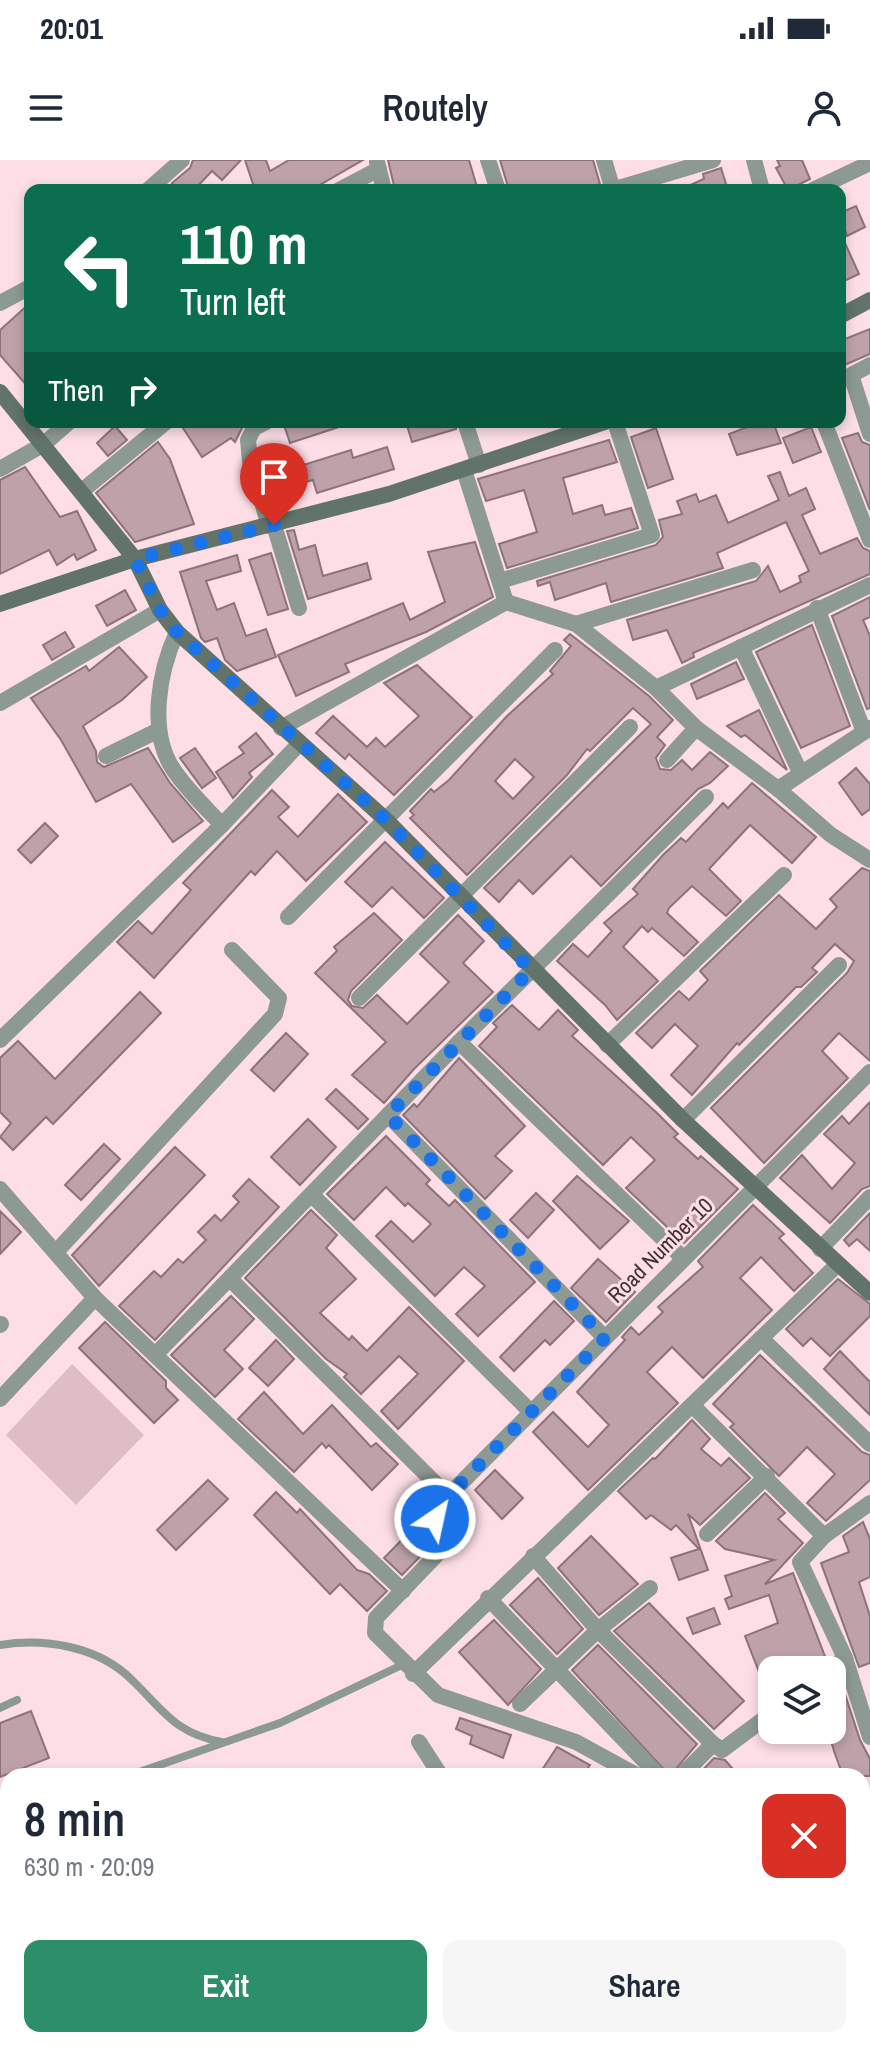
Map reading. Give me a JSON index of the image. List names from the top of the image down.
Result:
{
  "streets": {
    "street": ["Road Number 10"]
  },
  "page": {
    "status": "20:01",
    "header": "Routely",
    "turn": ["110 m", "Turn left"],
    "then": "Then",
    "heading": ["8 min", "630 m · 20:09"],
    "buttons": ["Exit", "Share"]
  }
}
